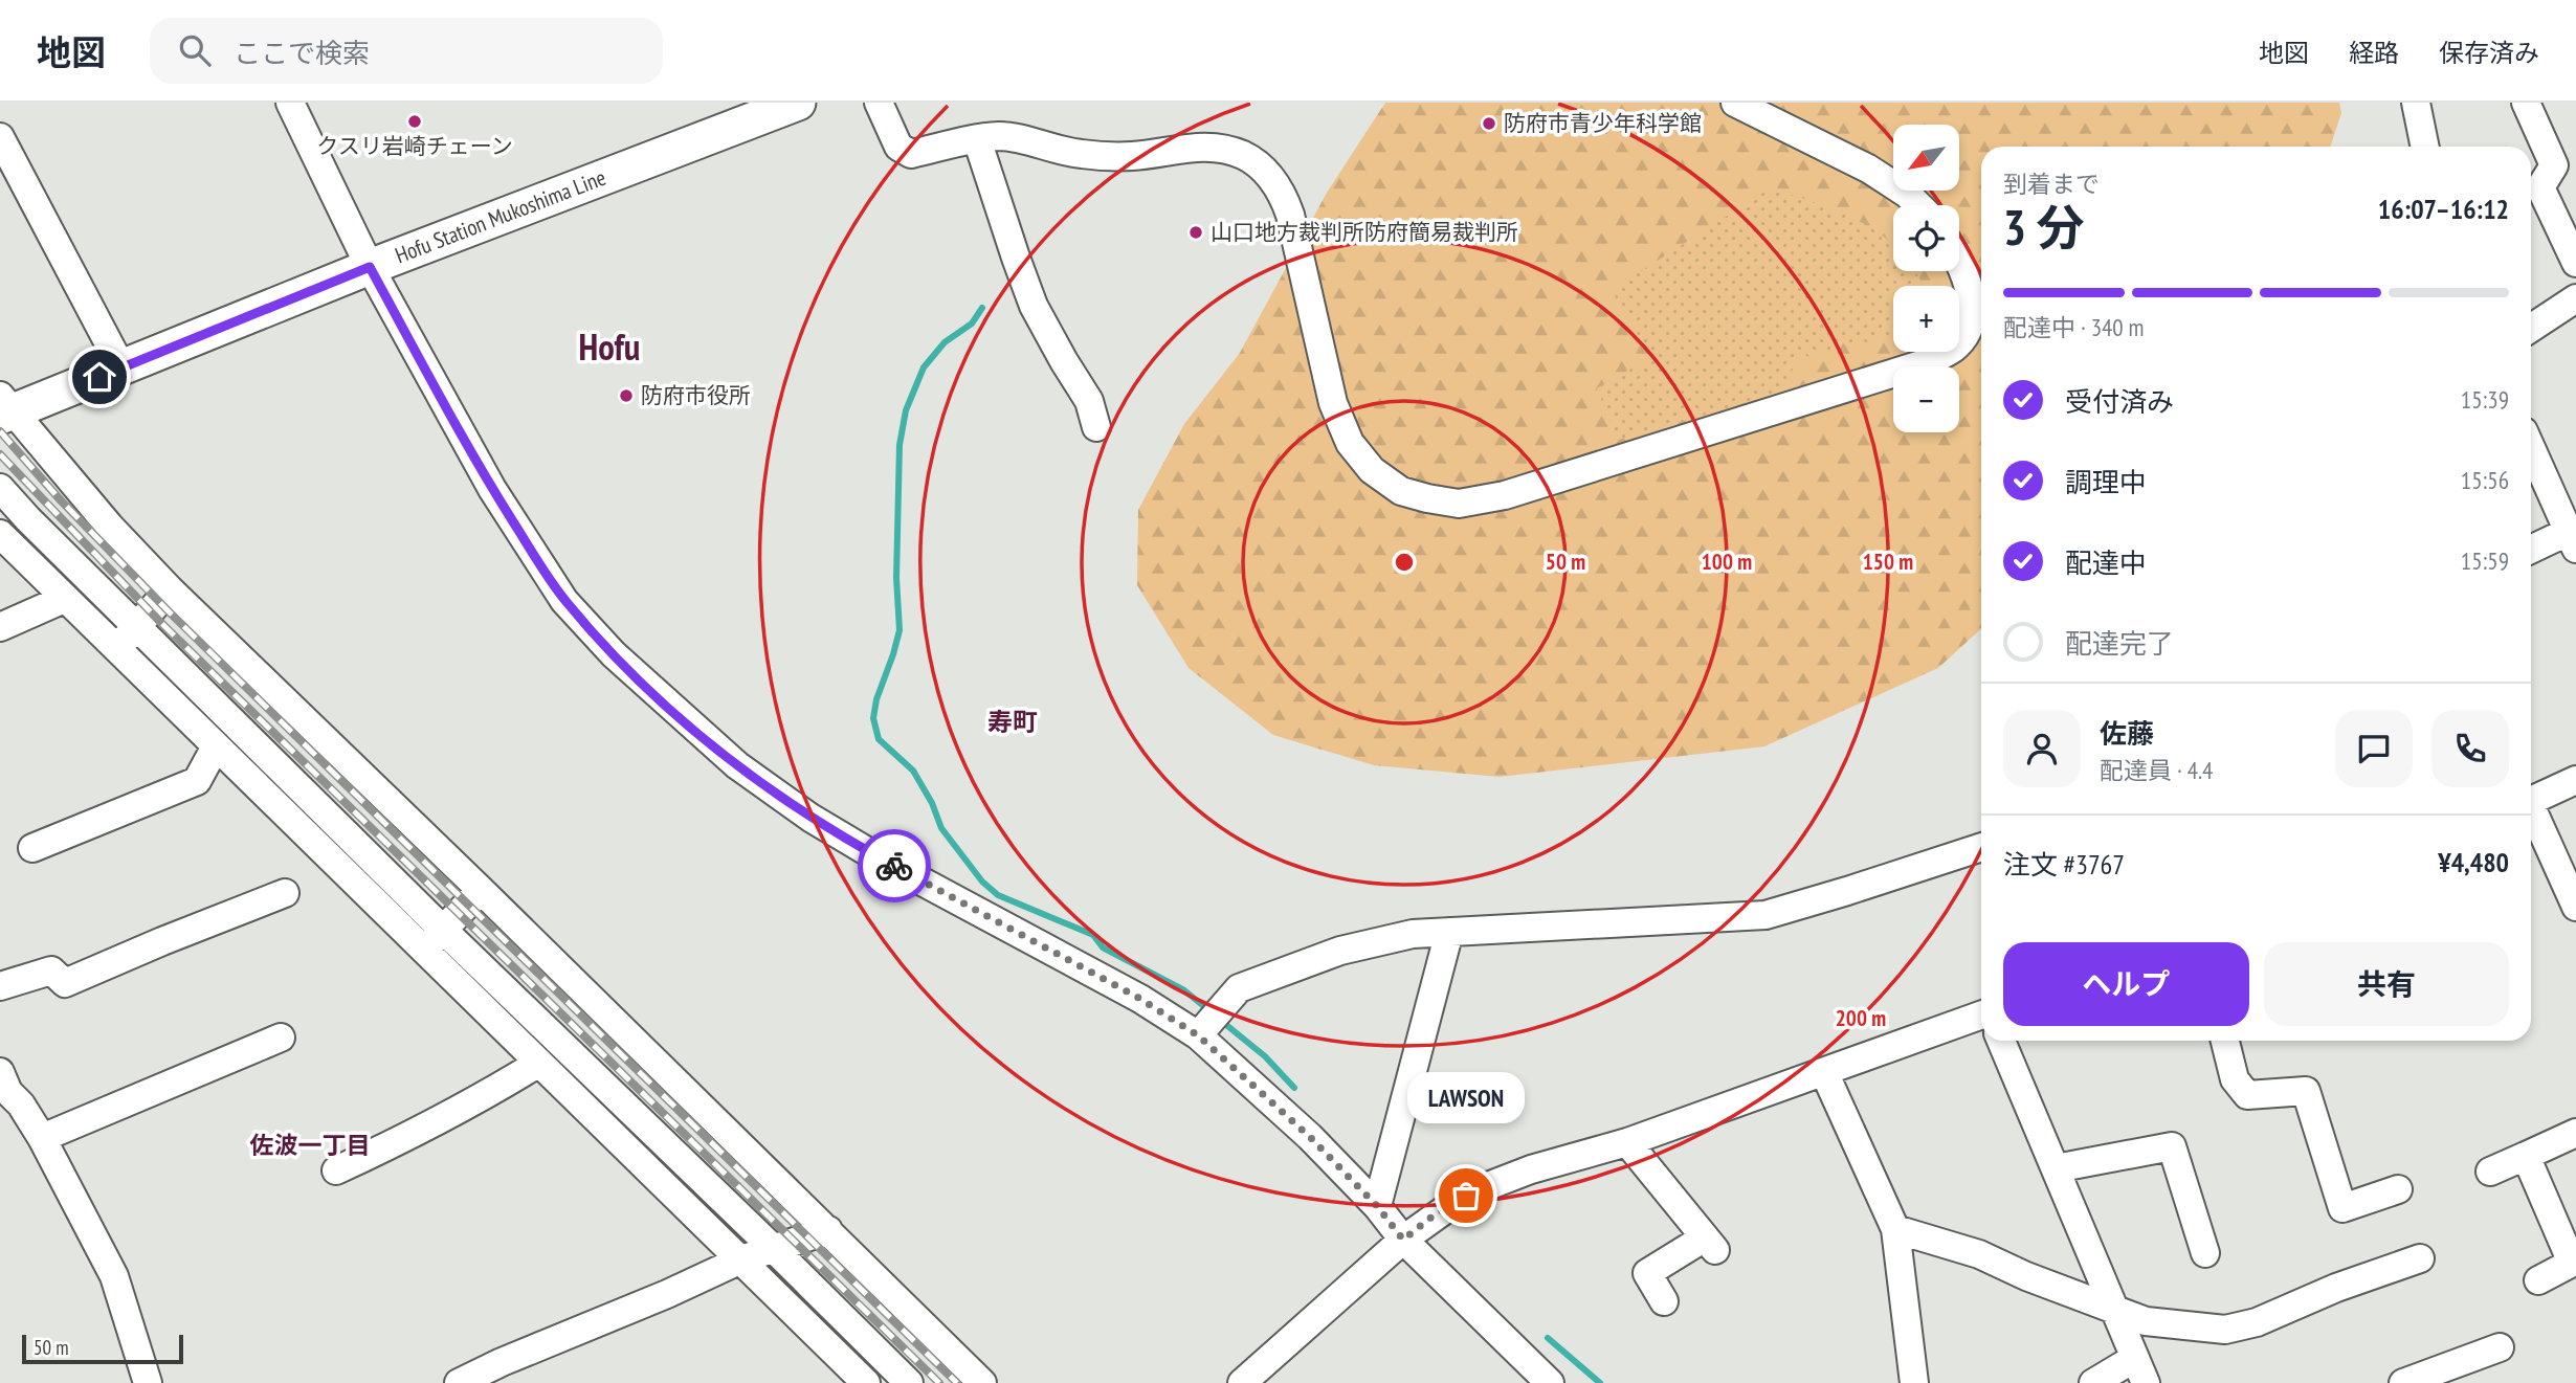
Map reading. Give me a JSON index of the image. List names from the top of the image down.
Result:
{
  "streets": {
    "main road": ["Hofu Station Mukoshima Line"]
  },
  "districts": ["Hofu", "寿町", "佐波一丁目"],
  "places": [
    "クスリ岩崎チェーン",
    "防府市青少年科学館",
    "山口地方裁判所防府簡易裁判所",
    "防府市役所",
    "LAWSON"
  ],
  "scale_bar": "50 m",
  "north": "bottom left",
  "page": {
    "header": "地図",
    "search": "ここで検索",
    "nav": ["地図", "経路", "保存済み"],
    "map_buttons": ["+", "−"],
    "heading": ["3 分", "到着まで", "16:07–16:12"],
    "panel": [
      "佐藤",
      "配達員 · 4.4",
      "注文 #3767",
      "¥4,480"
    ],
    "bar": "配達中 · 340 m",
    "list": [
      ["受付済み", "15:39"],
      ["調理中", "15:56"],
      ["配達中", "15:59"],
      "配達完了"
    ],
    "buttons": ["ヘルプ", "共有"],
    "bubble": "LAWSON",
    "scale": "50 m"
  },
  "rings": [
    "50 m",
    "100 m",
    "150 m",
    "200 m"
  ]
}
